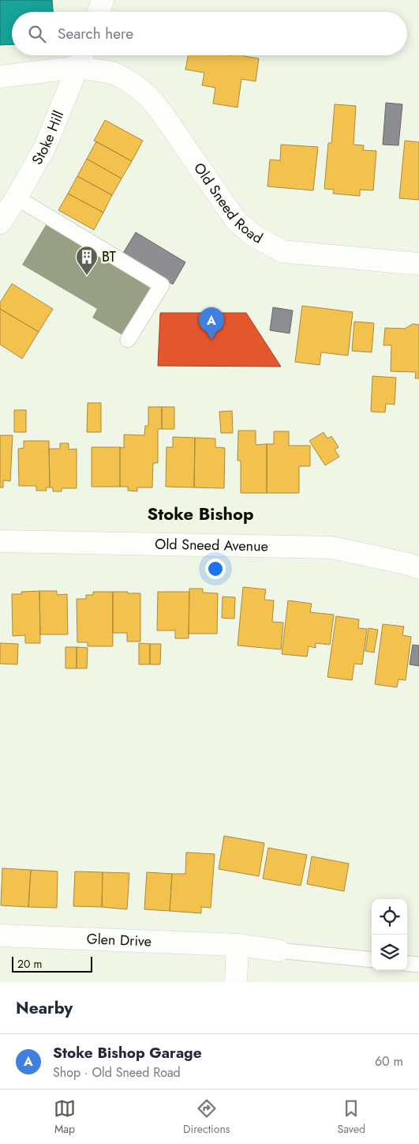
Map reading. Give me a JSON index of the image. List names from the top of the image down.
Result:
{
  "streets": {
    "street": [
      "Stoke Hill",
      "Old Sneed Road",
      "Old Sneed Avenue",
      "Glen Drive"
    ]
  },
  "crossings": [
    ["Stoke Hill", "Old Sneed Road"]
  ],
  "districts": ["Stoke Bishop"],
  "places": {
    "building": ["BT"]
  },
  "scale_bar": "20 m",
  "page": {
    "search": "Search here",
    "pins": "A",
    "scale": "20 m",
    "heading": "Nearby",
    "list": [
      {
        "mark": "A",
        "name": "Stoke Bishop Garage",
        "note": "Shop · Old Sneed Road",
        "value": "60 m"
      }
    ],
    "nav": ["Map", "Directions", "Saved"]
  }
}
